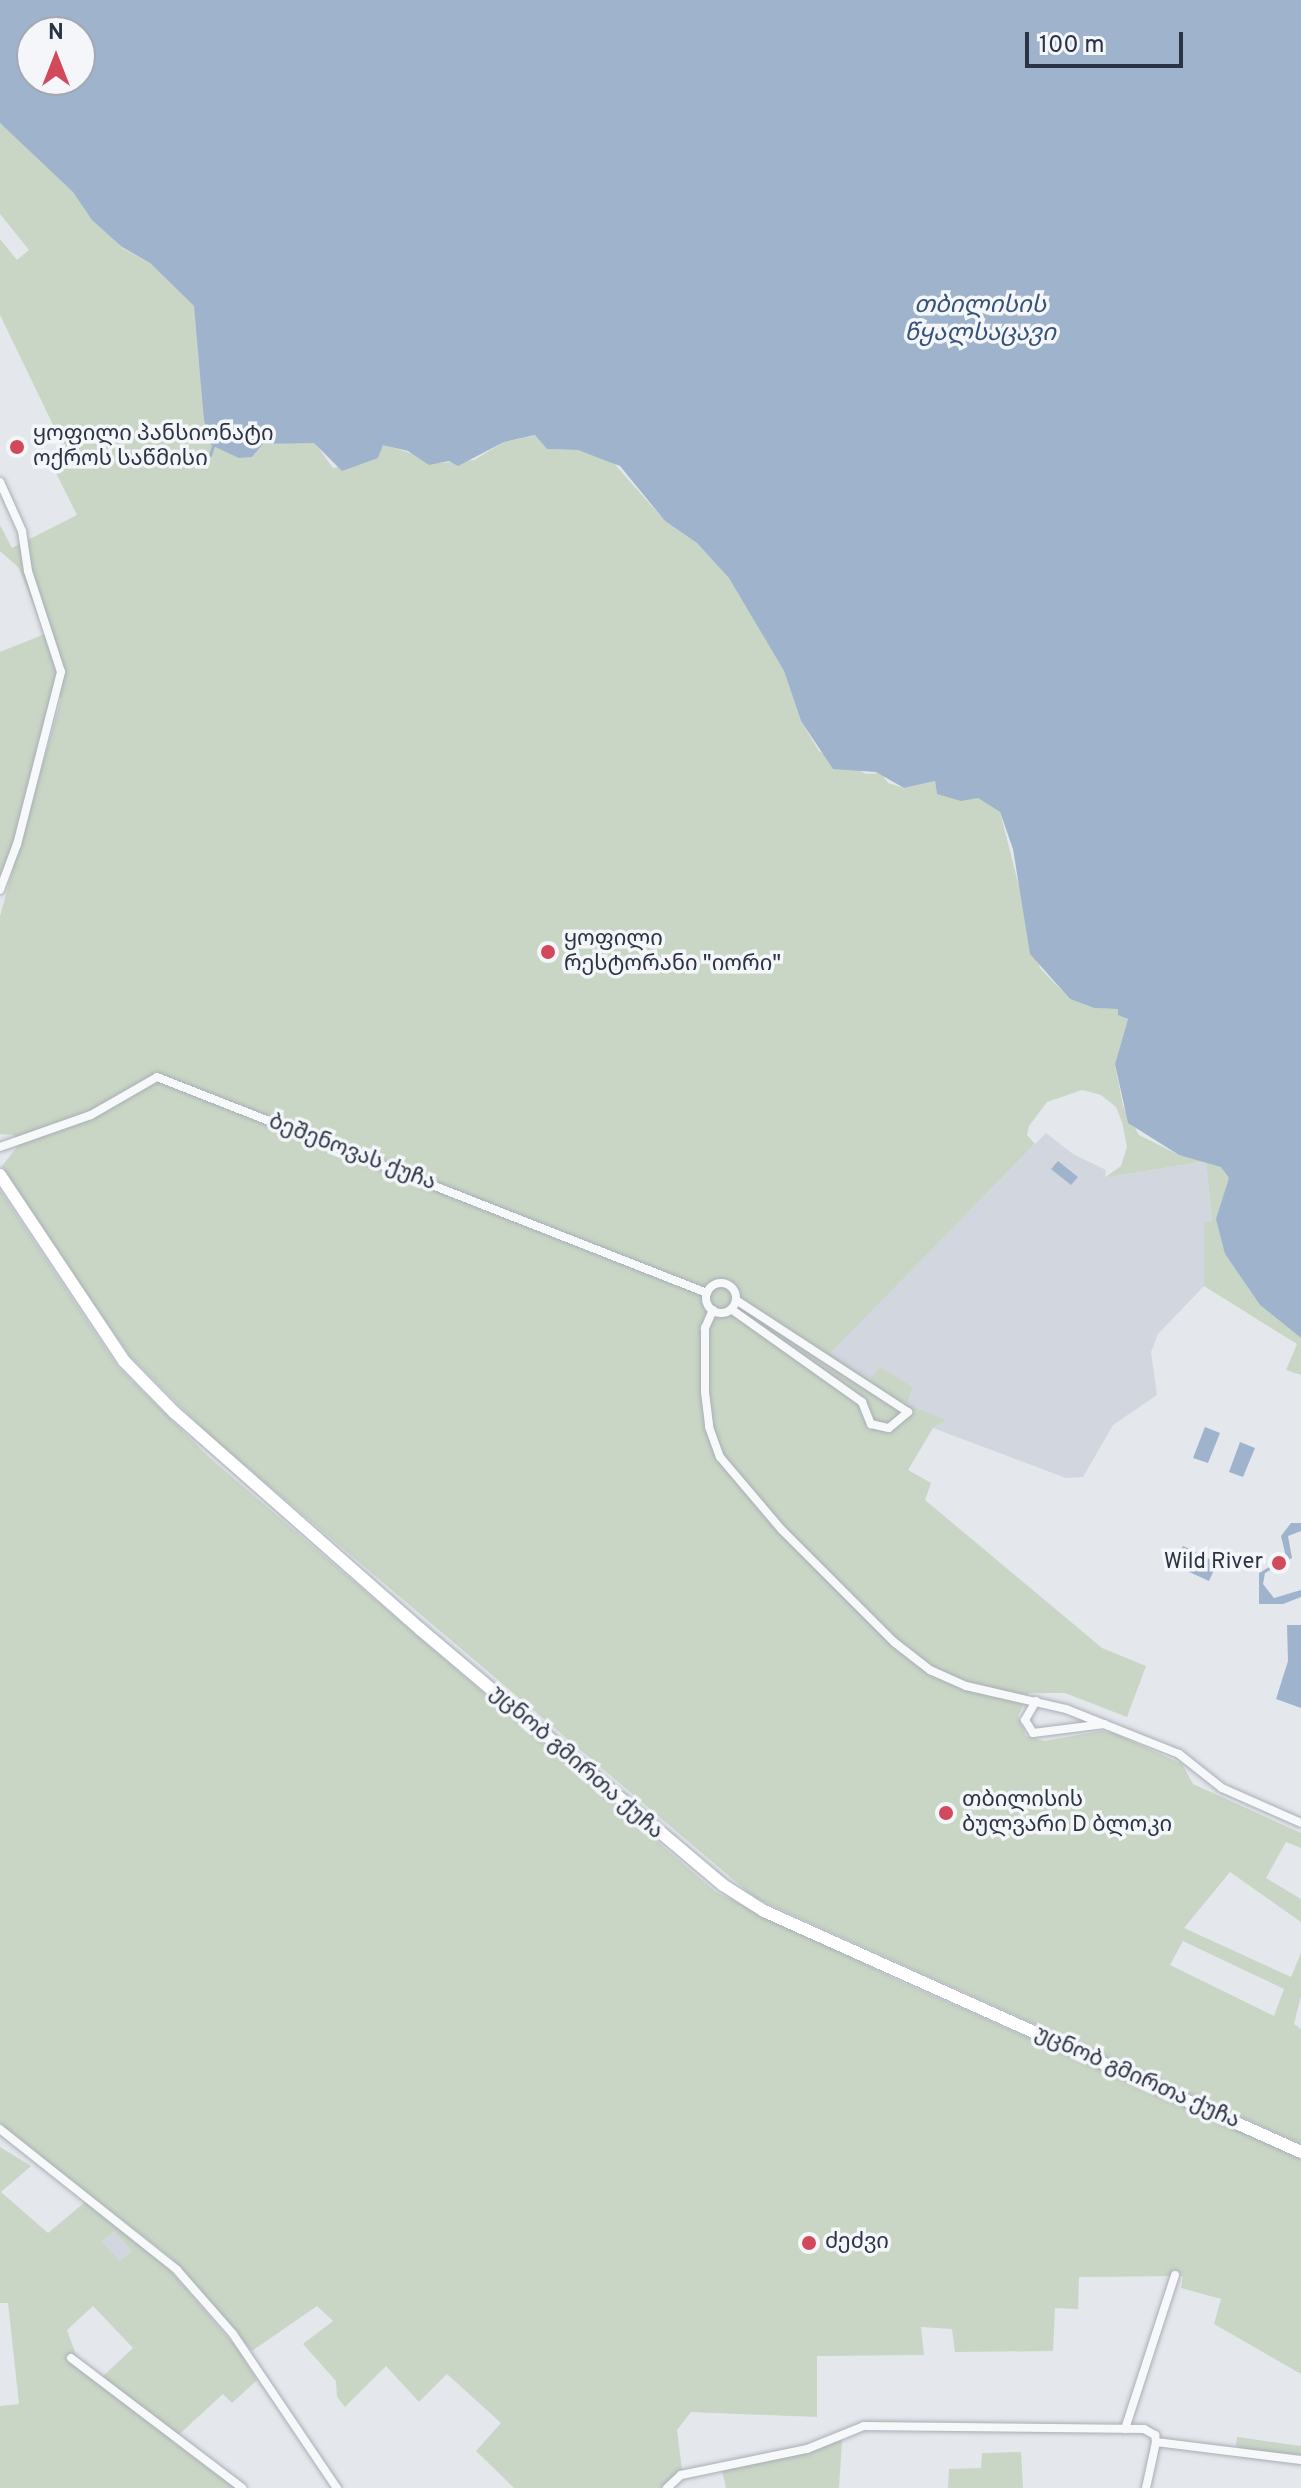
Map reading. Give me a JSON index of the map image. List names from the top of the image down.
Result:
{
  "streets": {
    "main road": ["უცნობ გმირთა ქუჩა"],
    "street": ["ბეშენოვას ქუჩა"]
  },
  "water": ["თბილისის წყალსაცავი"],
  "places": [
    "ყოფილი პანსიონატი ოქროს საწმისი",
    "ყოფილი რესტორანი \"იორი\"",
    "Wild River",
    "თბილისის ბულვარი D ბლოკი",
    "ძეძვი"
  ],
  "scale_bar": "100 m",
  "north": "top"
}
